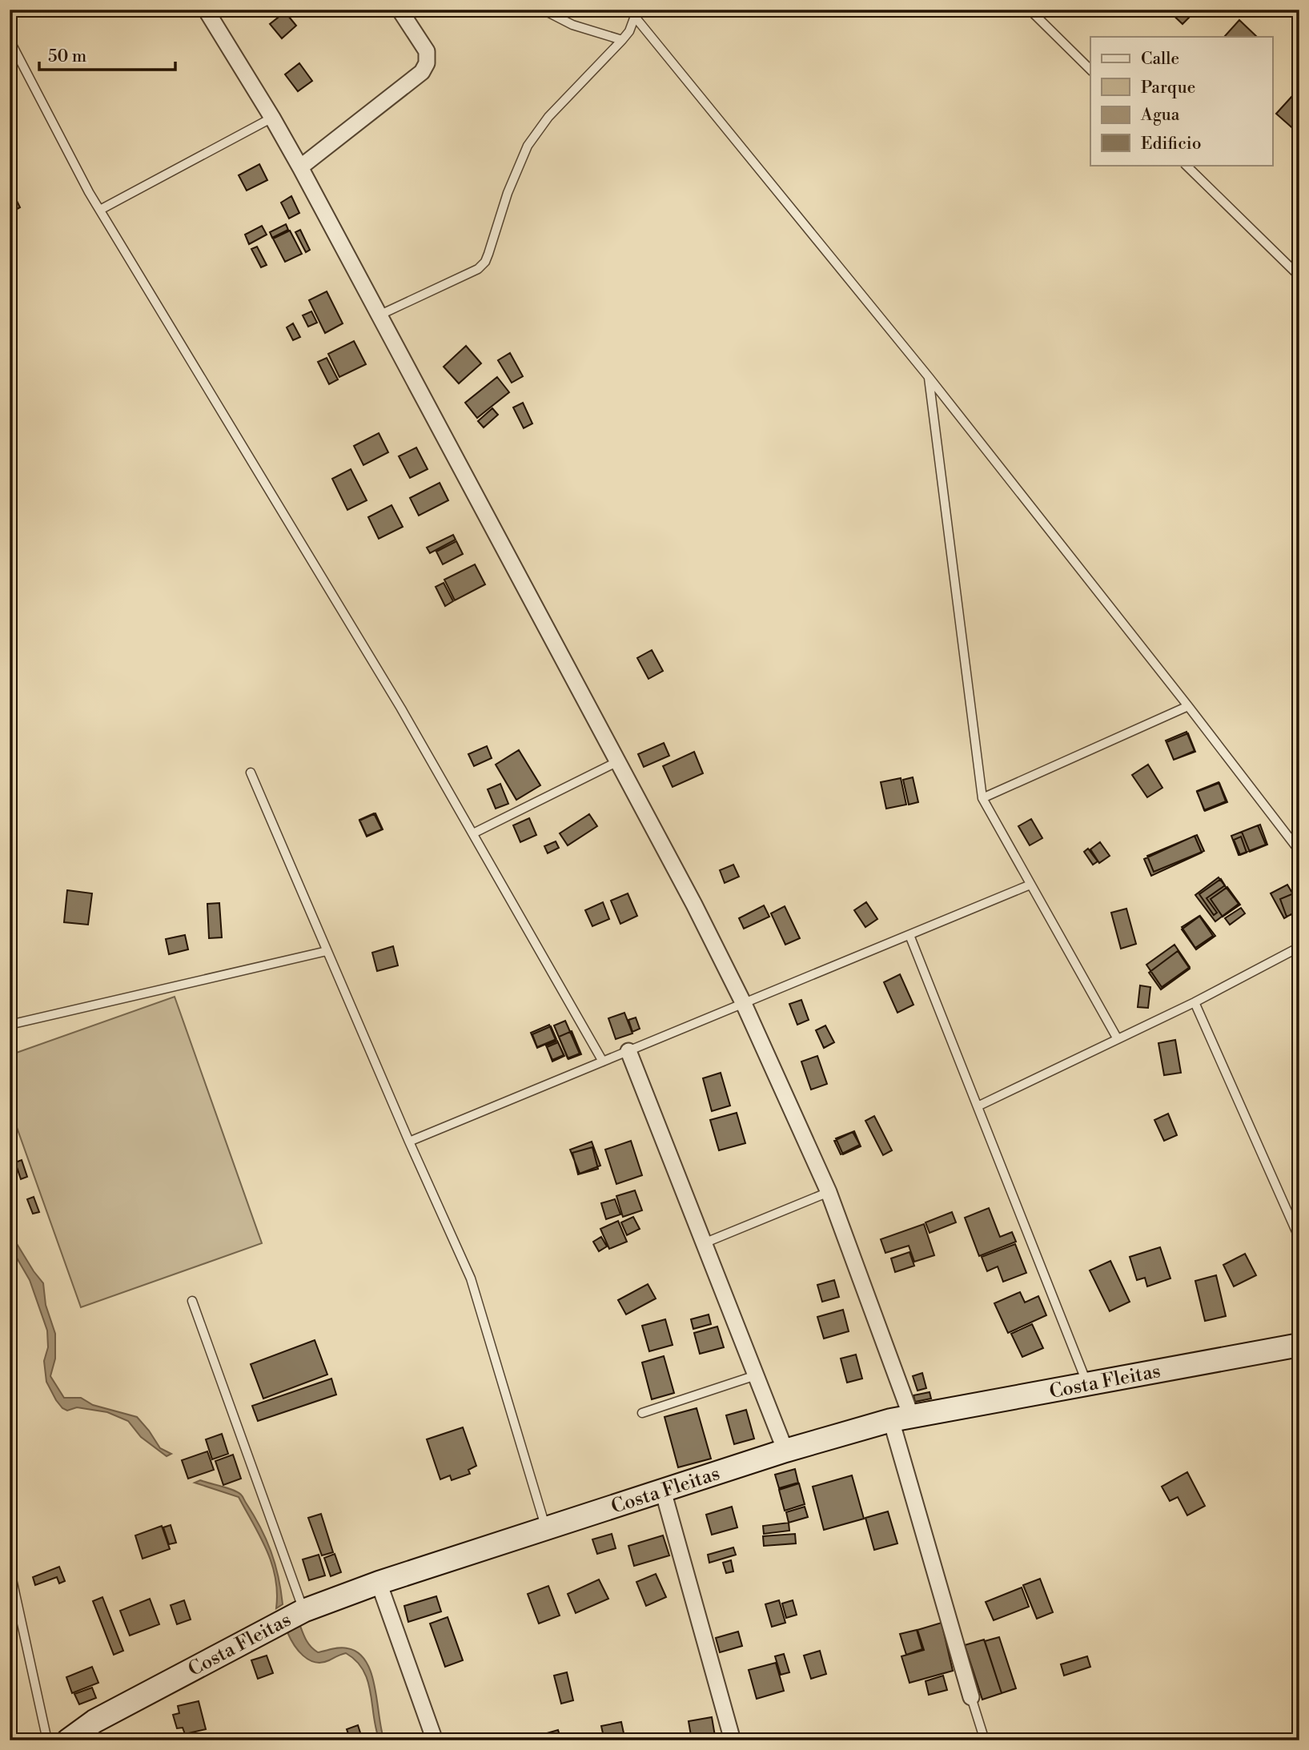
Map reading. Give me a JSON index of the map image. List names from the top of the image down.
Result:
{
  "streets": {
    "main road": ["Costa Fleitas"]
  },
  "legend": [
    "Calle",
    "Parque",
    "Agua",
    "Edificio"
  ],
  "scale_bar": "50 m"
}
